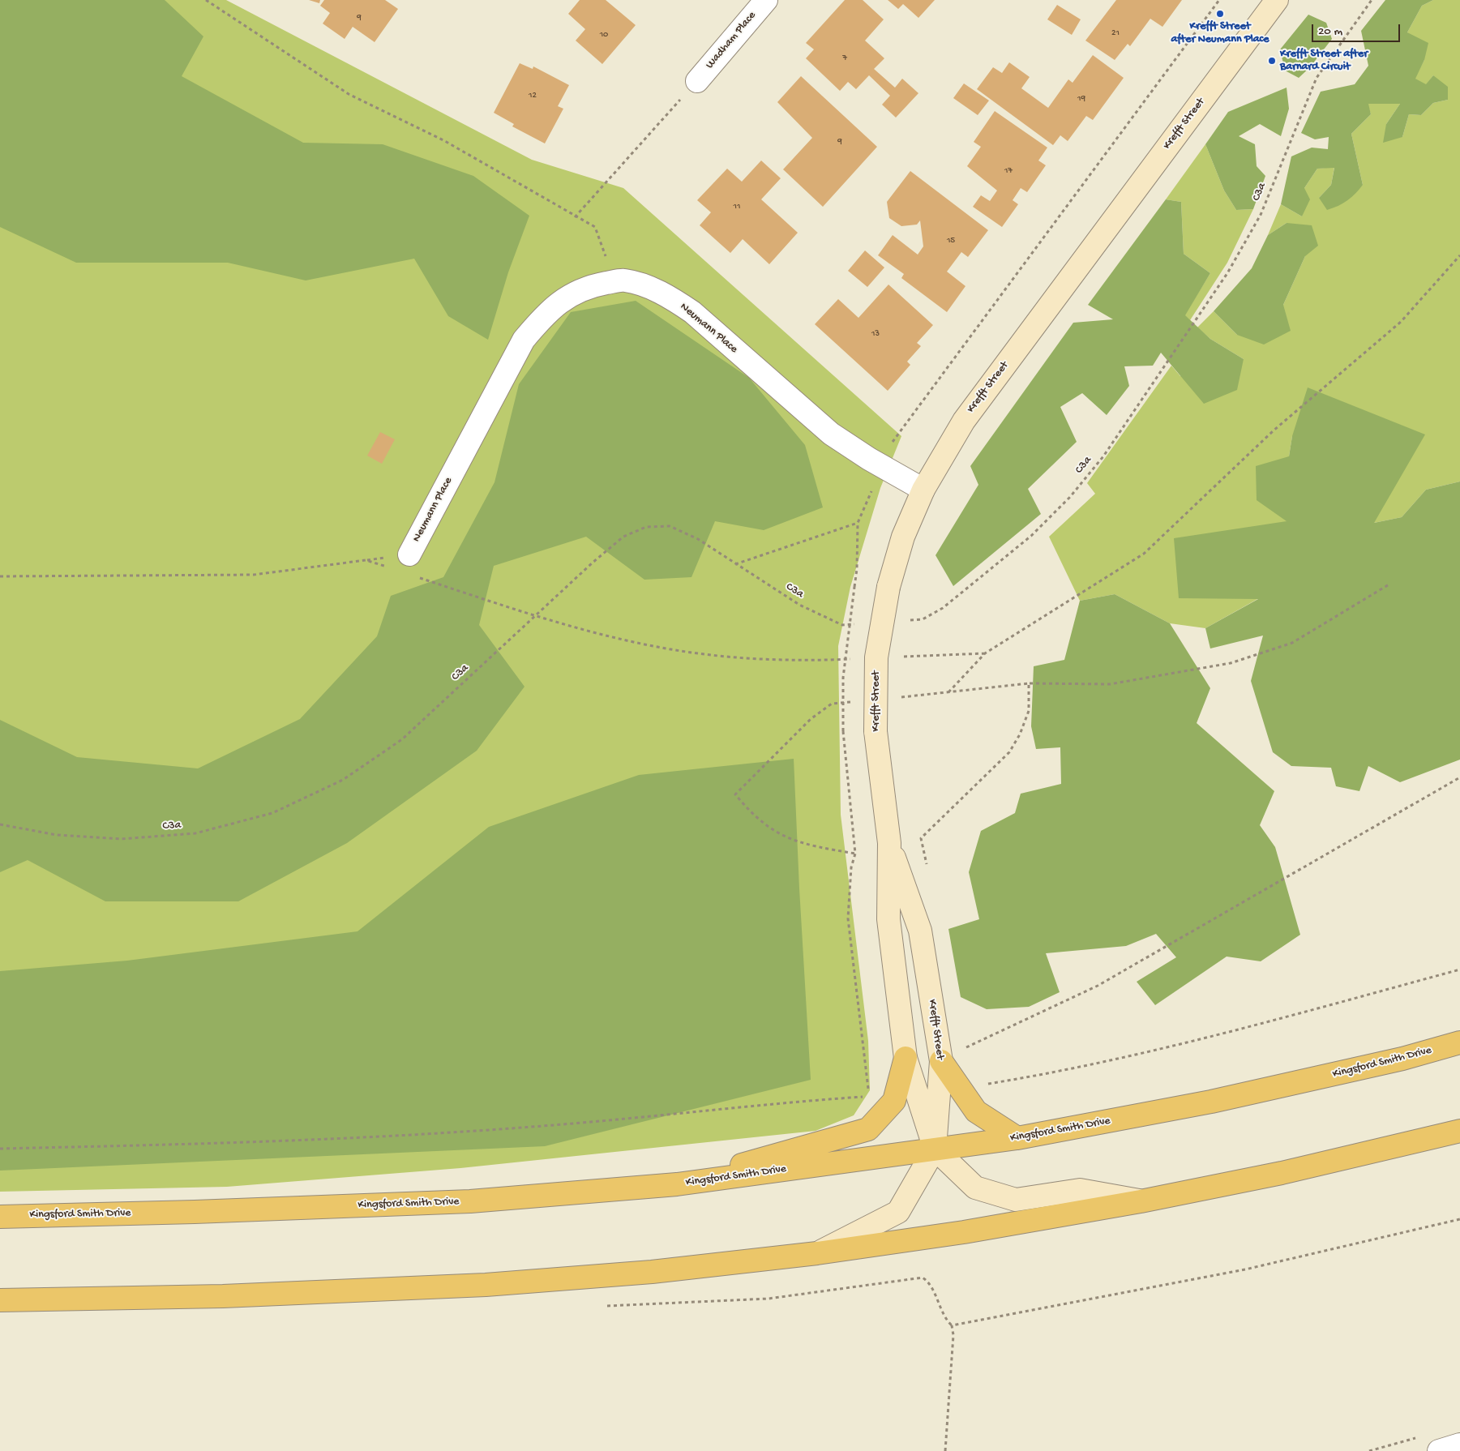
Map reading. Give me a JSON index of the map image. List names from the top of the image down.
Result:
{
  "streets": {
    "main road": ["Kingsford Smith Drive"],
    "street": ["Wadham Place", "Krefft Street", "Neumann Place"],
    "path": ["C3a"]
  },
  "crossings": [
    ["Krefft Street", "Neumann Place"],
    ["Krefft Street", "Kingsford Smith Drive"]
  ],
  "places": ["Krefft Street after Neumann Place", "Krefft Street after Barnard Circuit"],
  "house_numbers": [
    "9",
    "21",
    "10",
    "7",
    "12",
    "19",
    "9",
    "17",
    "11",
    "15",
    "13"
  ],
  "scale_bar": "20 m"
}
